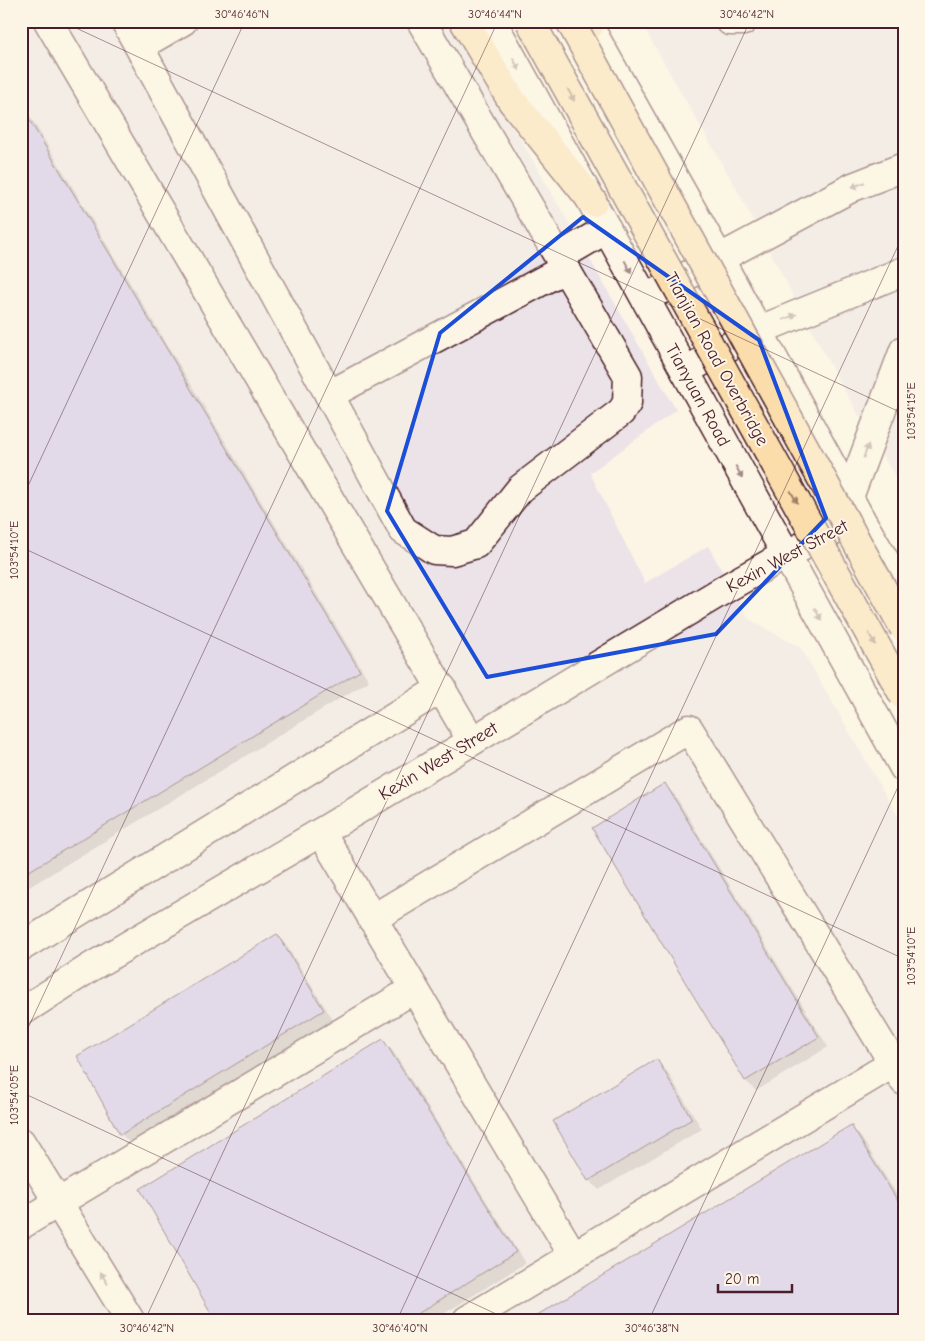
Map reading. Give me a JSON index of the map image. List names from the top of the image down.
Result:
{
  "streets": {
    "main road": ["Tianjian Road Overbridge"],
    "street": ["Tianyuan Road", "Kexin West Street"]
  },
  "crossings": [
    ["Tianyuan Road", "Kexin West Street"]
  ],
  "scale_bar": "20 m",
  "coordinates": [
    "30°46'46\"N",
    "30°46'44\"N",
    "30°46'42\"N",
    "103°54'15\"E",
    "103°54'10\"E",
    "103°54'05\"E",
    "30°46'40\"N",
    "30°46'38\"N"
  ]
}
